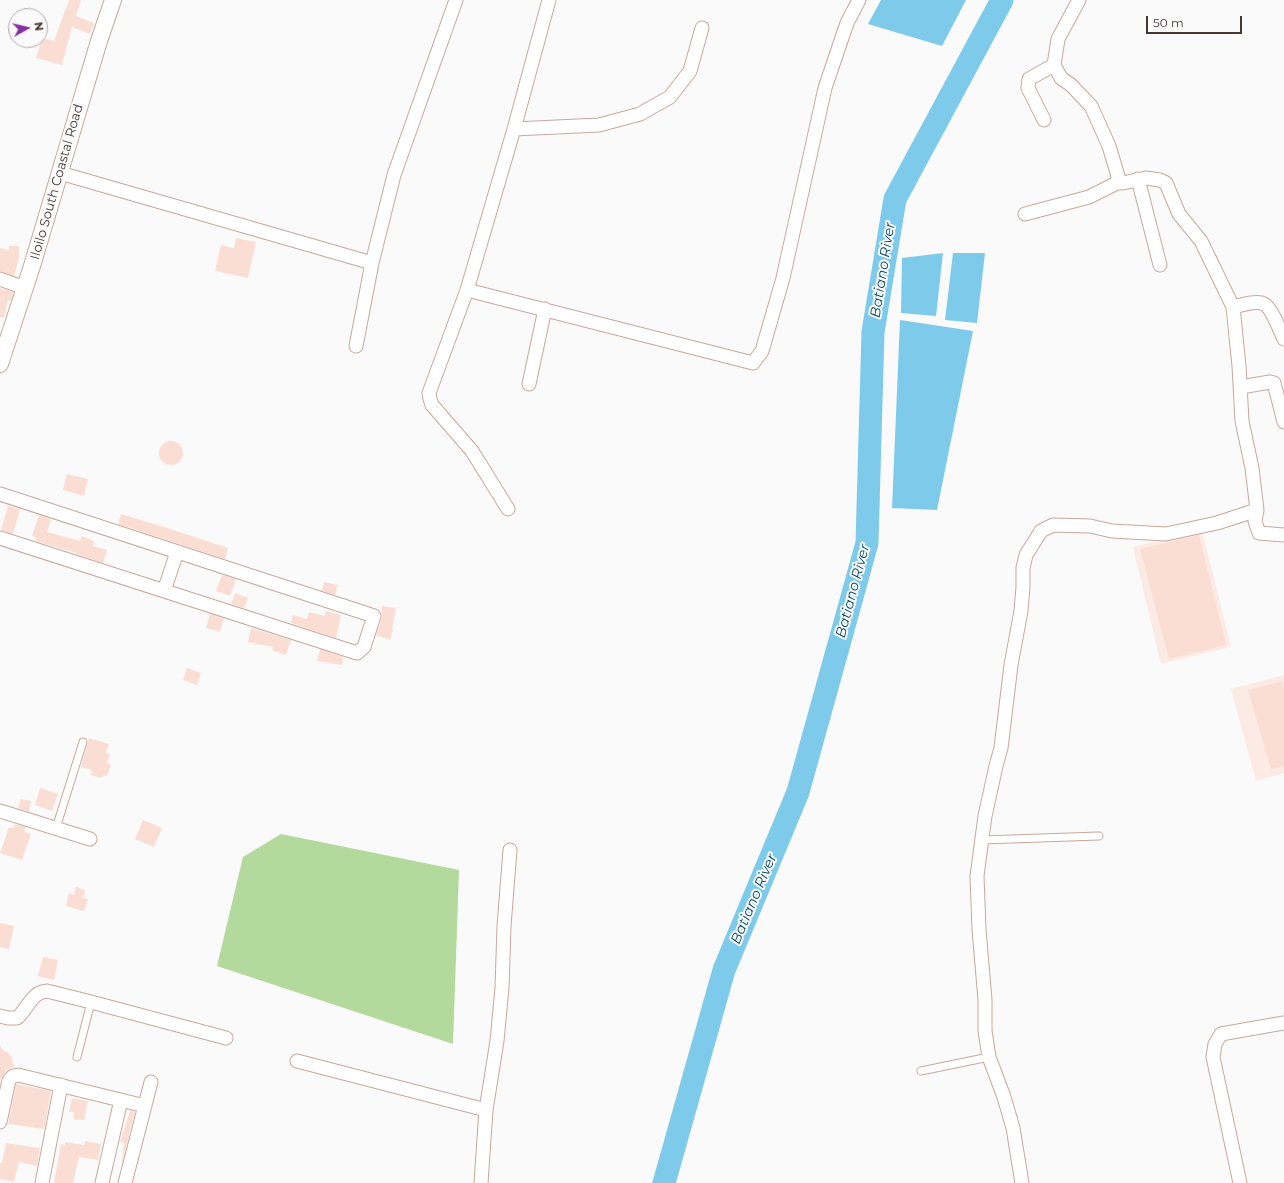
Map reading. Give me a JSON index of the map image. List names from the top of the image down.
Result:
{
  "streets": {
    "street": ["Iloilo South Coastal Road"]
  },
  "water": ["Batiano River"],
  "scale_bar": "50 m",
  "north": "right"
}
